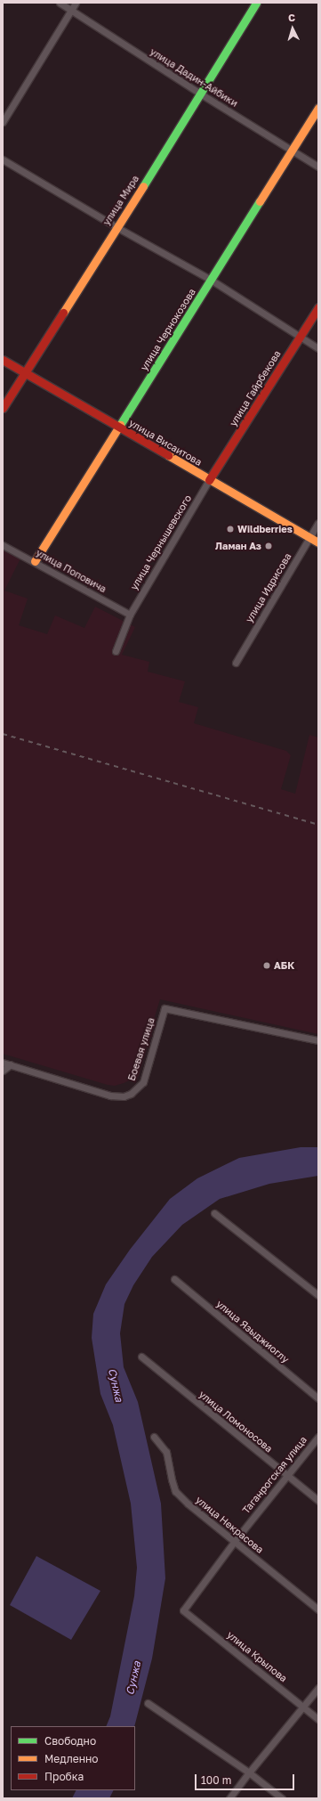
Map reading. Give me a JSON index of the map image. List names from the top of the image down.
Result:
{
  "streets": {
    "street": [
      "улица Дадин-Айбики",
      "улица Мира",
      "улица Чернокозова",
      "улица Гайрбекова",
      "улица Висаитова",
      "улица Чернышевского",
      "улица Поповича",
      "улица Идрисова",
      "Боевая улица",
      "улица Языджиоглу",
      "улица Ломоносова",
      "Таганрогская улица",
      "улица Некрасова",
      "улица Крылова"
    ]
  },
  "crossings": [
    ["улица Дадин-Айбики", "улица Мира"],
    ["улица Дадин-Айбики", "улица Чернокозова"],
    ["улица Мира", "улица Висаитова"],
    ["улица Чернокозова", "улица Висаитова"],
    ["улица Чернокозова", "улица Поповича"],
    ["улица Гайрбекова", "улица Висаитова"],
    ["улица Гайрбекова", "улица Чернышевского"],
    ["улица Висаитова", "улица Чернышевского"],
    ["улица Висаитова", "улица Идрисова"],
    ["улица Чернышевского", "улица Поповича"],
    ["улица Ломоносова", "Таганрогская улица"],
    ["Таганрогская улица", "улица Некрасова"],
    ["Таганрогская улица", "улица Крылова"]
  ],
  "water": ["Сунжа"],
  "places": ["Wildberries", "Ламан Аз", "АБК"],
  "legend": ["Свободно", "Медленно", "Пробка"],
  "scale_bar": "100 m",
  "north": "top"
}
